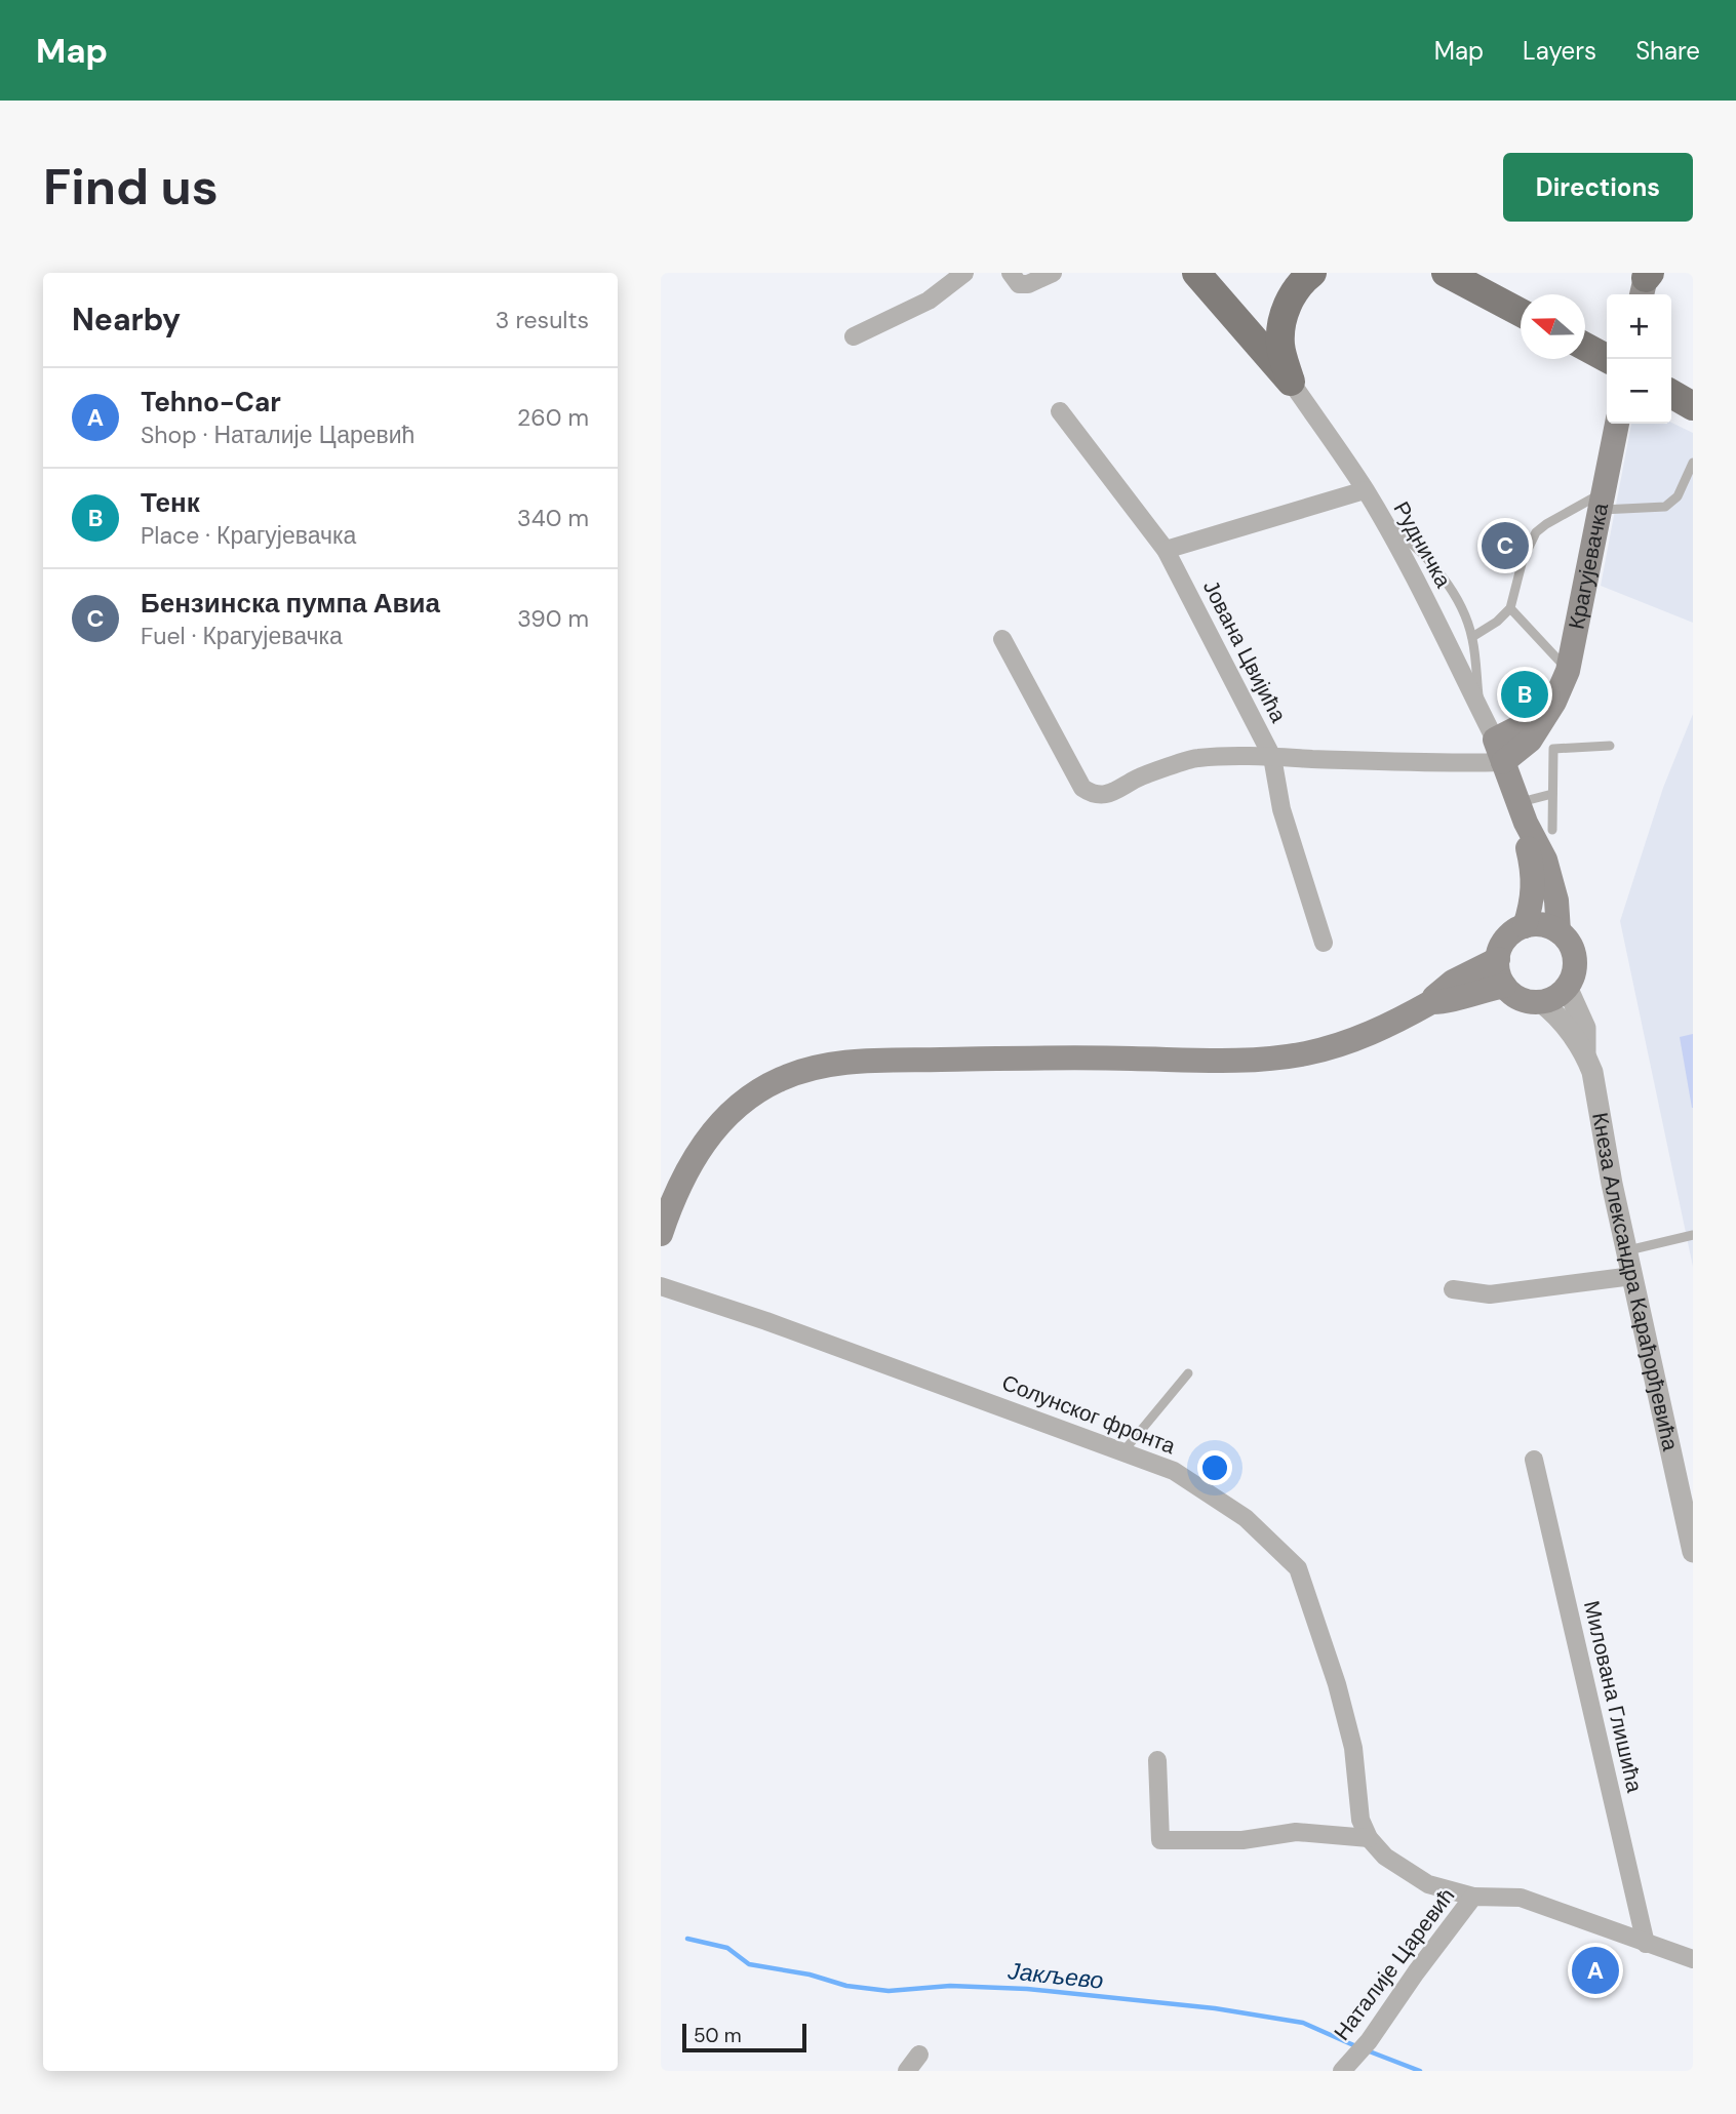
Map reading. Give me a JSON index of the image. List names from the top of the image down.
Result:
{
  "streets": {
    "main road": ["Крагујевачка"],
    "street": [
      "Рудничка",
      "Јована Цвијића",
      "Кнеза Александра Карађорђевића",
      "Солунског фронта",
      "Милована Глишића",
      "Наталије Царевић"
    ]
  },
  "crossings": [
    ["Рудничка", "Крагујевачка"],
    ["Солунског фронта", "Наталије Царевић"],
    ["Милована Глишића", "Наталије Царевић"]
  ],
  "water": ["Јакљево"],
  "scale_bar": "50 m",
  "north": "left",
  "page": {
    "header": "Map",
    "nav": ["Map", "Layers", "Share"],
    "buttons": "Directions",
    "title": "Find us",
    "heading": ["Nearby", "3 results"],
    "map_buttons": ["+", "−"],
    "list": [
      {
        "mark": "A",
        "name": "Tehno-Car",
        "note": "Shop · Наталије Царевић",
        "value": "260 m"
      },
      {
        "mark": "B",
        "name": "Тенк",
        "note": "Place · Крагујевачка",
        "value": "340 m"
      },
      {
        "mark": "C",
        "name": "Бензинска пумпа Авиа",
        "note": "Fuel · Крагујевачка",
        "value": "390 m"
      }
    ],
    "pins": ["C", "B", "A"],
    "scale": "50 m"
  }
}
